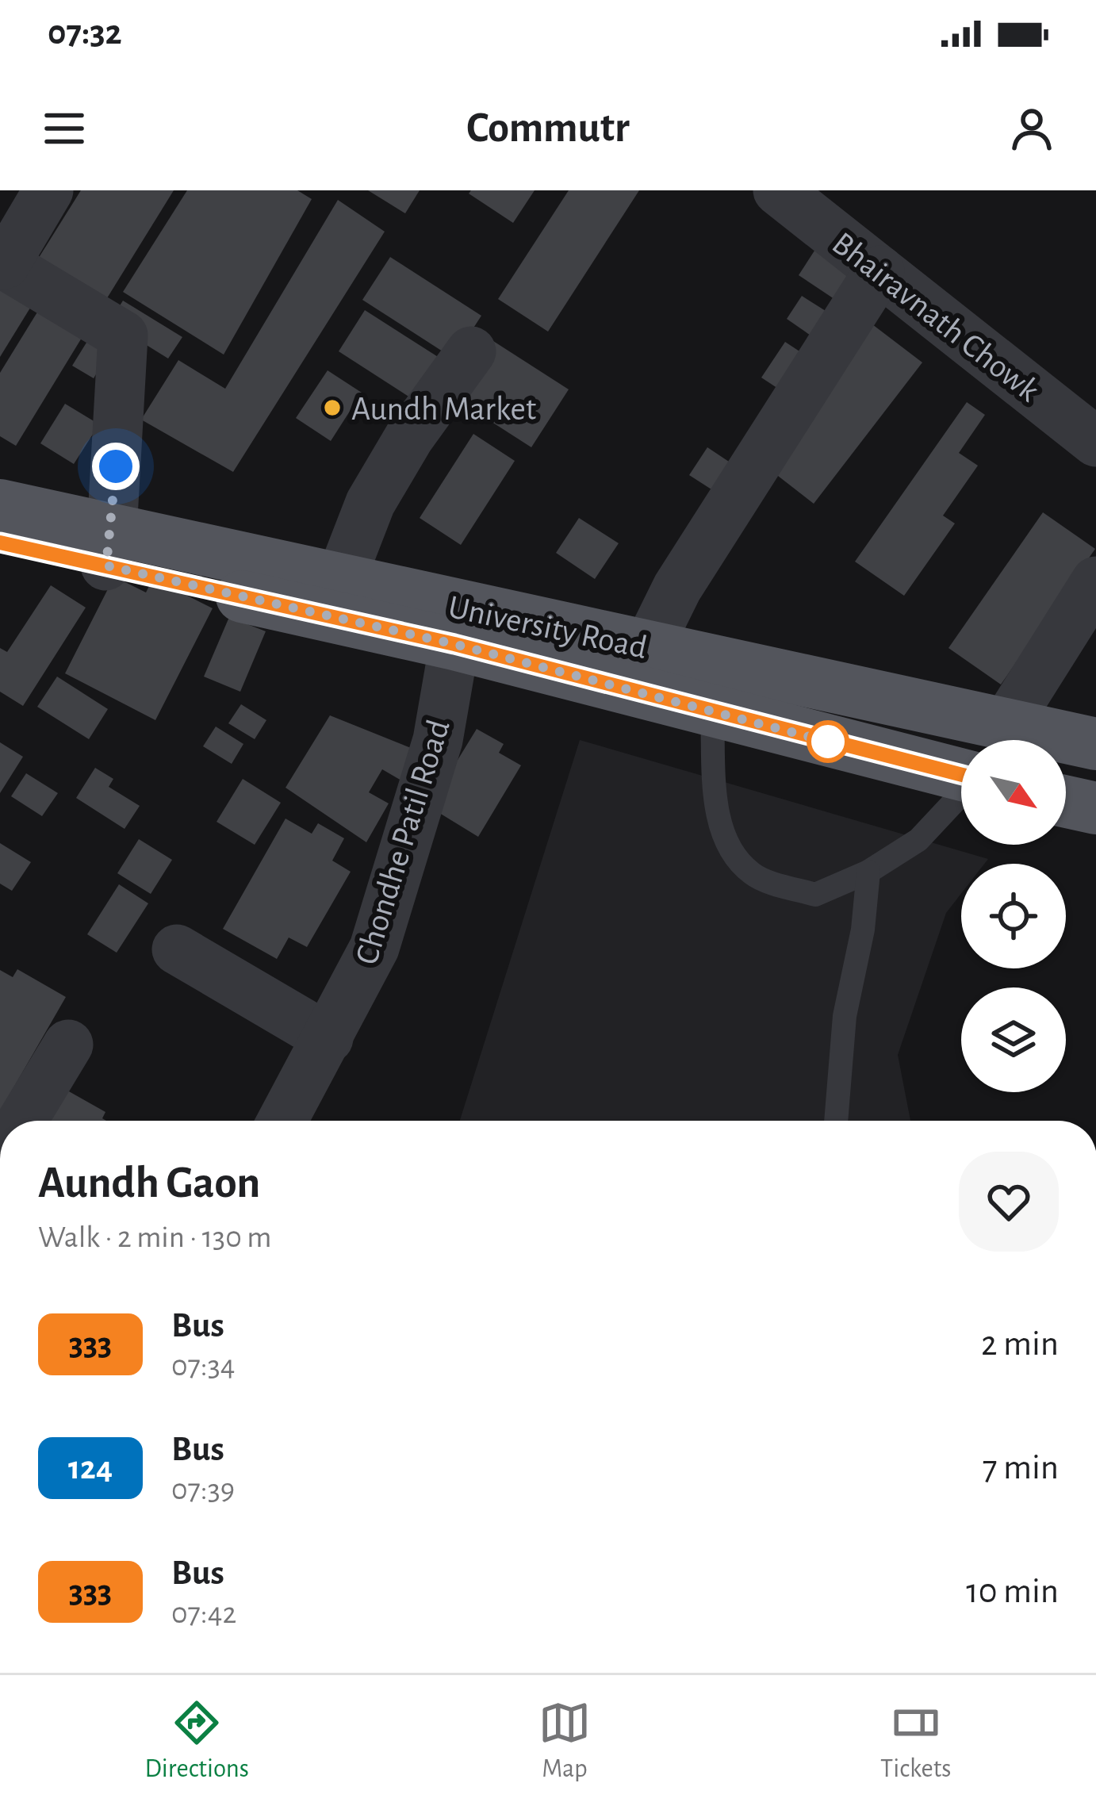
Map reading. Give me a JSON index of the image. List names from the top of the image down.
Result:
{
  "streets": {
    "main road": ["University Road"],
    "street": ["Bhairavnath Chowk", "Chondhe Patil Road"]
  },
  "crossings": [
    ["University Road", "Chondhe Patil Road"]
  ],
  "places": ["Aundh Market"],
  "lines": ["bus line 333"],
  "north": "bottom right",
  "page": {
    "status": "07:32",
    "header": "Commutr",
    "heading": ["Aundh Gaon", "Walk · 2 min · 130 m"],
    "list": [
      {
        "mark": "333",
        "name": "Bus",
        "note": "07:34",
        "value": "2 min"
      },
      {
        "mark": "124",
        "name": "Bus",
        "note": "07:39",
        "value": "7 min"
      },
      {
        "mark": "333",
        "name": "Bus",
        "note": "07:42",
        "value": "10 min"
      }
    ],
    "tabs": ["Directions", "Map", "Tickets"]
  }
}
